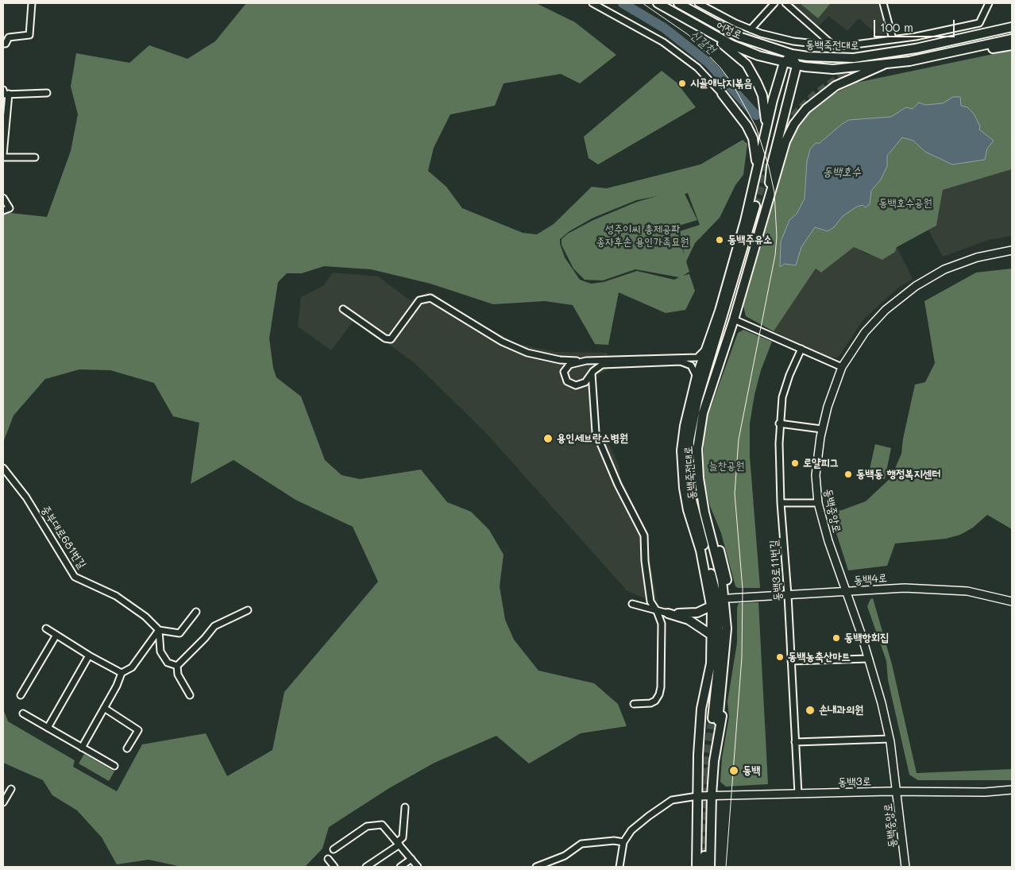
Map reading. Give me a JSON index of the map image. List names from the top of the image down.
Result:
{
  "streets": {
    "main road": ["어정로", "동백죽전대로"],
    "street": [
      "동백중앙로",
      "중부대로681번길",
      "동백3로11번길",
      "동백4로",
      "동백3로"
    ]
  },
  "crossings": [
    ["어정로", "동백죽전대로"],
    ["동백중앙로", "동백4로"],
    ["동백중앙로", "동백3로"],
    ["동백3로11번길", "동백4로"],
    ["동백3로11번길", "동백3로"]
  ],
  "water": ["신갈천", "동백호수"],
  "parks": ["동백호수공원", "성주이씨 총제공파 종자후손 용인가족묘원", "늘찬공원"],
  "places": [
    "시골애낙지볶음",
    "동백주유소",
    "용인세브란스병원",
    "로얄피그",
    "동백동 행정복지센터",
    "동백항회집",
    "동백농축산마트",
    "손내과의원",
    "동백"
  ],
  "scale_bar": "100 m"
}
